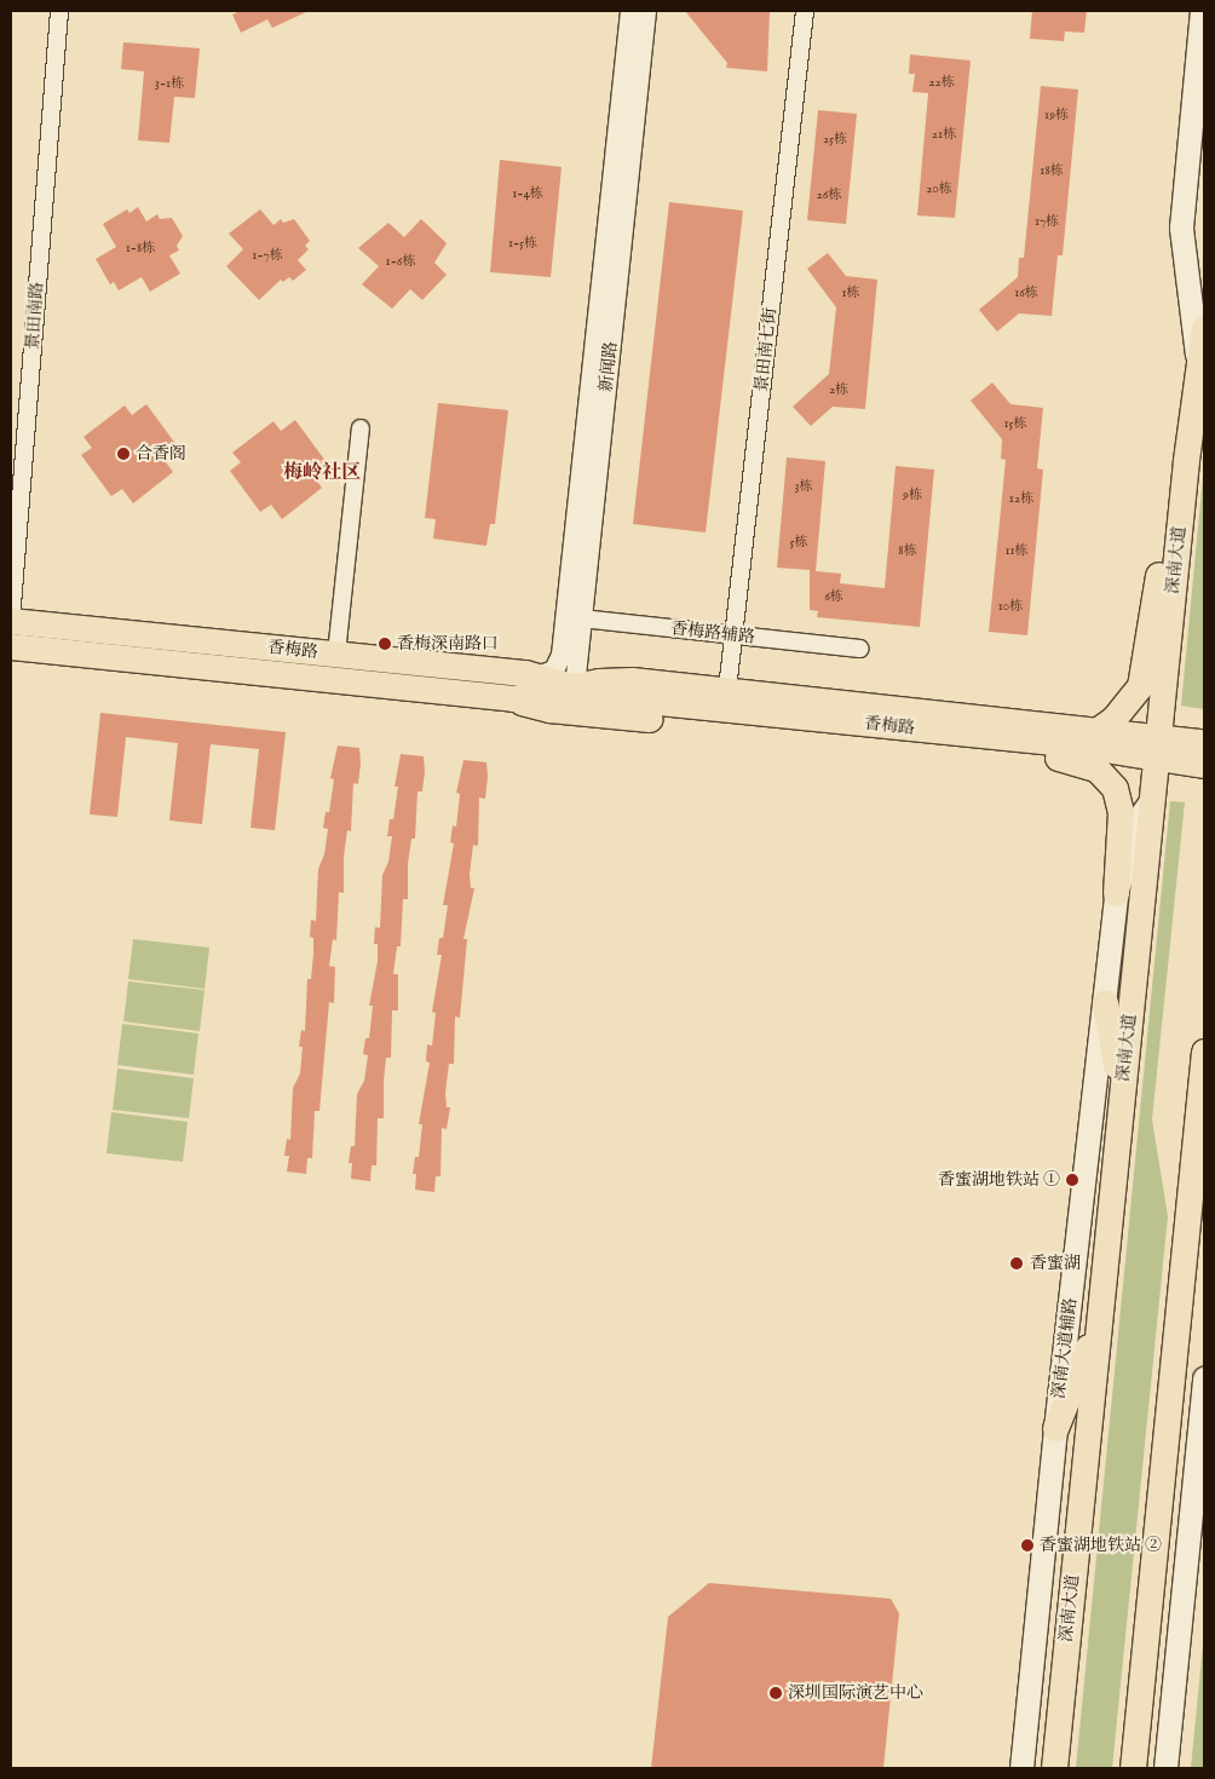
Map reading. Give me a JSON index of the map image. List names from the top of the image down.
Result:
{
  "streets": {
    "main road": ["深南大道", "香梅路", "深南大道辅路"],
    "street": [
      "景田南路",
      "景田南七街",
      "新闻路",
      "香梅路辅路"
    ]
  },
  "crossings": [
    ["景田南路", "香梅路"],
    ["景田南七街", "香梅路辅路"],
    ["景田南七街", "香梅路"],
    ["新闻路", "香梅路辅路"],
    ["新闻路", "香梅路"],
    ["深南大道", "香梅路"],
    ["深南大道", "深南大道辅路"]
  ],
  "districts": ["梅岭社区"],
  "places": [
    "合香阁",
    "香梅深南路口",
    "香蜜湖地铁站 ①",
    "香蜜湖",
    "香蜜湖地铁站 ②",
    "深圳国际演艺中心"
  ],
  "house_numbers": [
    "22栋",
    "3-1栋",
    "19栋",
    "21栋",
    "25栋",
    "18栋",
    "20栋",
    "1-4栋",
    "26栋",
    "17栋",
    "1-5栋",
    "1-8栋",
    "1-7栋",
    "1-6栋",
    "1栋",
    "16栋",
    "2栋",
    "15栋",
    "3栋",
    "9栋",
    "12栋",
    "5栋",
    "8栋",
    "11栋",
    "6栋",
    "10栋"
  ]
}
